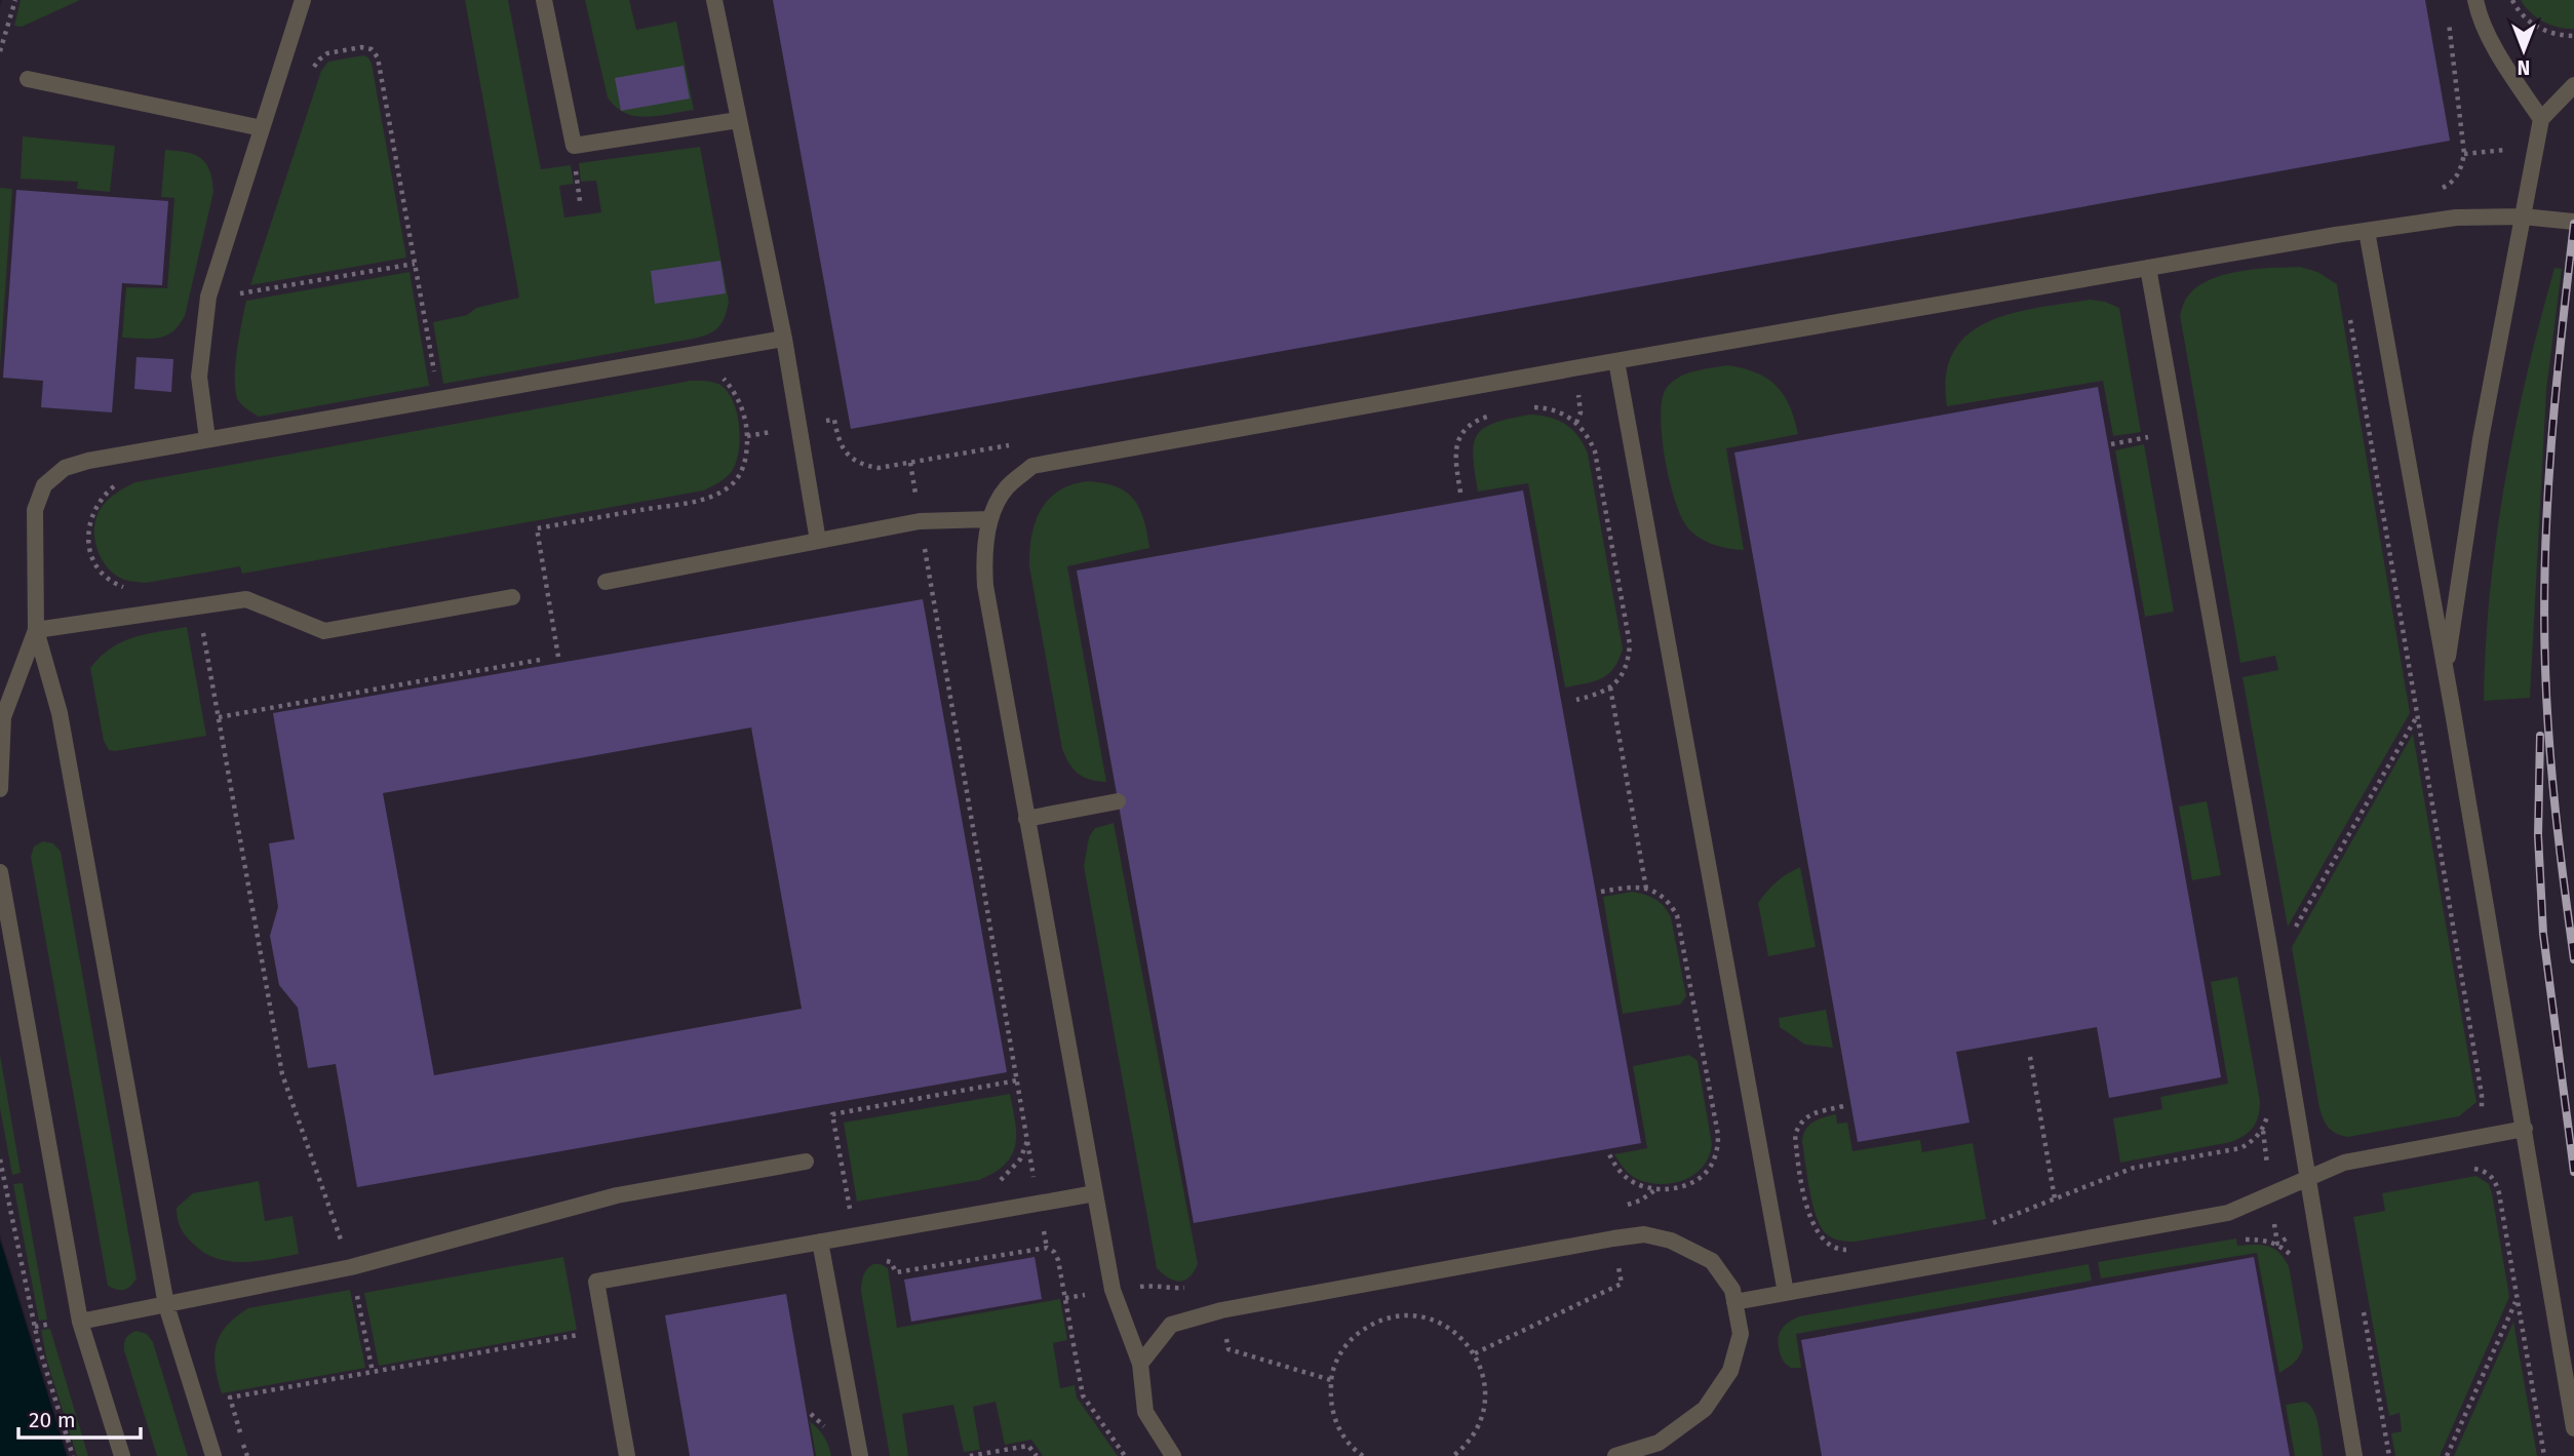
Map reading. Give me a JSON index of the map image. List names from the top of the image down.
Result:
{
  "scale_bar": "20 m",
  "north": "bottom"
}
